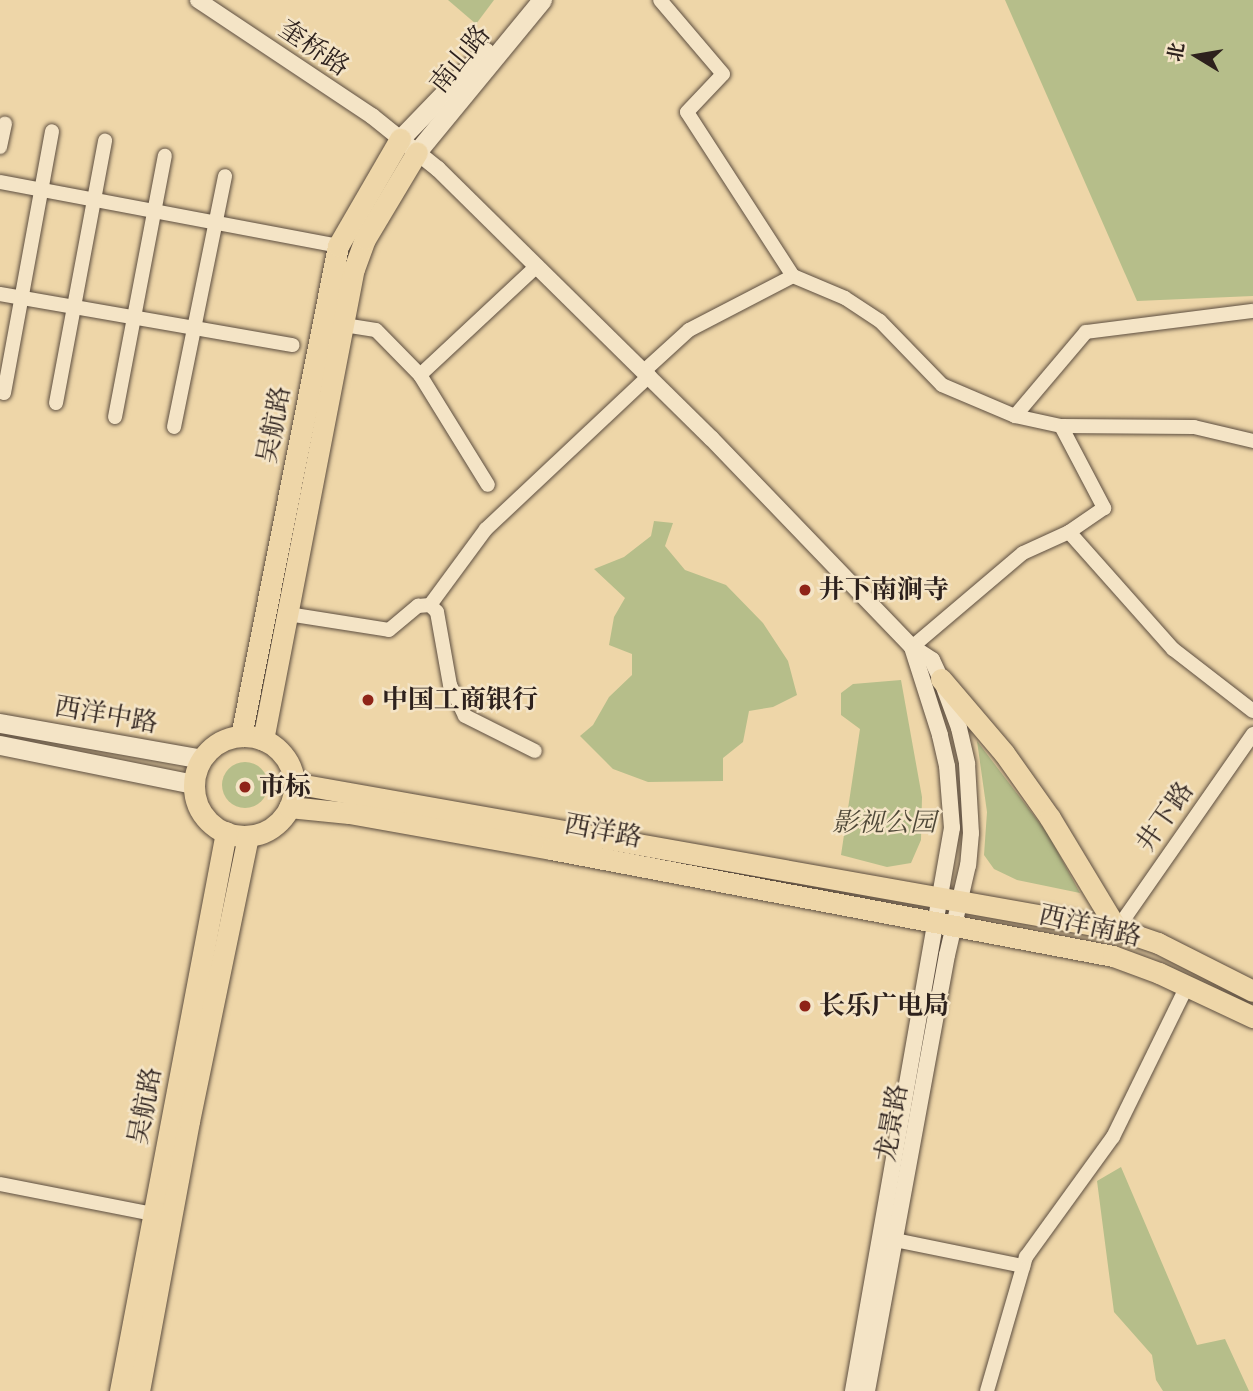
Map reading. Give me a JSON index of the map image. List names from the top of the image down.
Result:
{
  "streets": {
    "main road": [
      "南山路",
      "吴航路",
      "西洋中路",
      "西洋路",
      "西洋南路"
    ],
    "street": ["奎桥路", "井下路", "龙景路"]
  },
  "crossings": [
    ["奎桥路", "南山路"],
    ["奎桥路", "吴航路"],
    ["奎桥路", "龙景路"],
    ["南山路", "吴航路"],
    ["吴航路", "西洋中路"],
    ["吴航路", "西洋路"],
    ["西洋中路", "西洋路"],
    ["井下路", "西洋南路"],
    ["西洋路", "西洋南路"],
    ["西洋南路", "龙景路"]
  ],
  "parks": ["影视公园"],
  "places": [
    "井下南涧寺",
    "中国工商银行",
    "市标",
    "长乐广电局"
  ],
  "north": "left"
}
